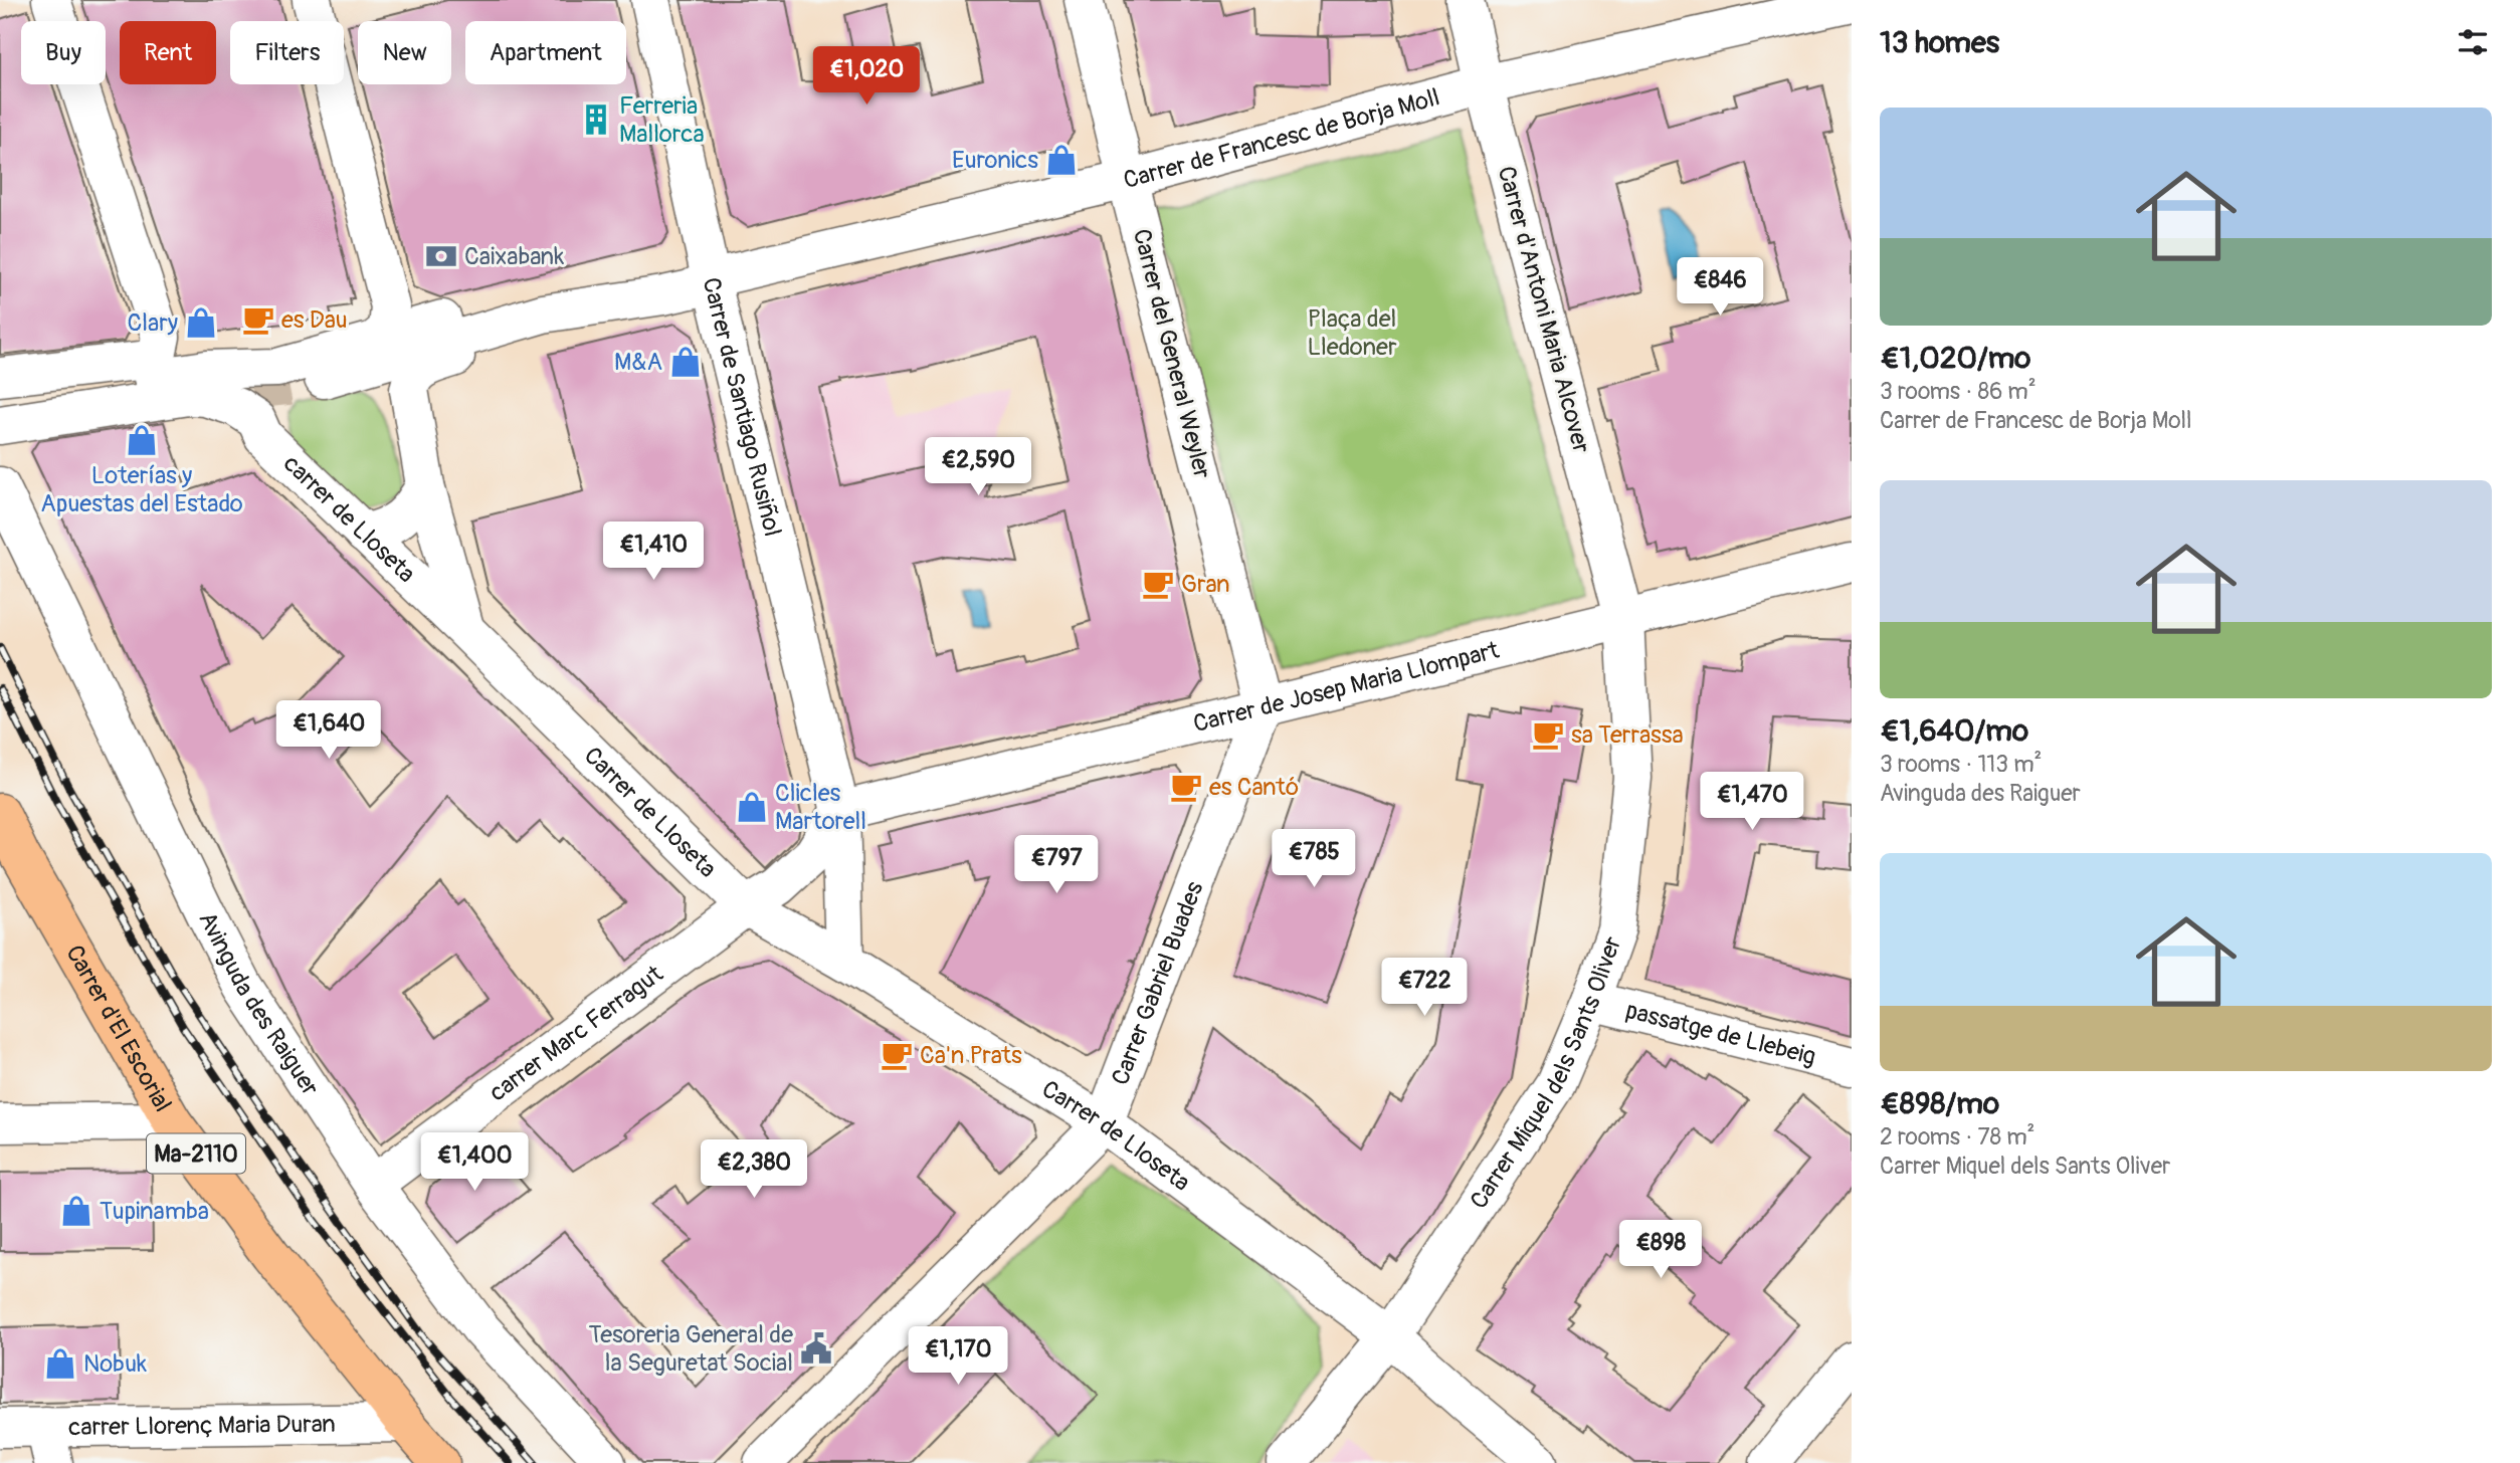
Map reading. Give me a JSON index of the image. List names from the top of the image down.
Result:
{
  "streets": {
    "main road": ["Carrer d'El Escorial", "Ma-2110"],
    "street": [
      "Carrer de Francesc de Borja Moll",
      "Carrer d'Antoni Maria Alcover",
      "Carrer del General Weyler",
      "Carrer de Santiago Rusiñol",
      "carrer de Lloseta",
      "Carrer de Josep Maria Llompart",
      "Carrer de Lloseta",
      "Carrer Gabriel Buades",
      "Avinguda des Raiguer",
      "carrer Marc Ferragut",
      "passatge de Llebeig",
      "Carrer Miquel dels Sants Oliver",
      "carrer Llorenç Maria Duran"
    ]
  },
  "crossings": [
    ["Carrer de Francesc de Borja Moll", "Carrer d'Antoni Maria Alcover"],
    ["Carrer de Francesc de Borja Moll", "Carrer del General Weyler"],
    ["Carrer de Francesc de Borja Moll", "Carrer de Santiago Rusiñol"],
    ["Carrer d'Antoni Maria Alcover", "Carrer de Josep Maria Llompart"],
    ["Carrer d'Antoni Maria Alcover", "Carrer Miquel dels Sants Oliver"],
    ["Carrer del General Weyler", "Carrer de Josep Maria Llompart"],
    ["Carrer del General Weyler", "Carrer Gabriel Buades"],
    ["Carrer de Santiago Rusiñol", "Carrer de Josep Maria Llompart"],
    ["Carrer de Santiago Rusiñol", "Carrer de Lloseta"],
    ["carrer de Lloseta", "Carrer de Lloseta"],
    ["Carrer de Josep Maria Llompart", "Carrer Gabriel Buades"],
    ["Carrer de Josep Maria Llompart", "Carrer Miquel dels Sants Oliver"],
    ["Carrer de Lloseta", "Carrer Gabriel Buades"],
    ["Carrer de Lloseta", "carrer Marc Ferragut"],
    ["Carrer de Lloseta", "Carrer Miquel dels Sants Oliver"],
    ["Avinguda des Raiguer", "carrer Marc Ferragut"],
    ["Carrer d'El Escorial", "carrer Llorenç Maria Duran"],
    ["passatge de Llebeig", "Carrer Miquel dels Sants Oliver"]
  ],
  "parks": ["Plaça del Lledoner"],
  "places": {
    "building": ["Ferreria Mallorca"],
    "shop": [
      "Euronics",
      "Clary",
      "M&A",
      "Loterías y Apuestas del Estado",
      "Clicles Martorell",
      "Tupinamba",
      "Nobuk"
    ],
    "bank": ["Caixabank"],
    "cafe": [
      "es Dau",
      "Gran",
      "sa Terrassa",
      "es Cantó",
      "Ca'n Prats"
    ],
    "public building": ["Tesoreria General de la Seguretat Social"]
  },
  "page": {
    "heading": "13 homes",
    "chip": [
      "Buy",
      "Rent",
      "Filters",
      "New",
      "Apartment"
    ],
    "price": [
      "€1,020",
      "€846",
      "€2,590",
      "€1,410",
      "€1,640",
      "€1,470",
      "€785",
      "€797",
      "€722",
      "€1,400",
      "€2,380",
      "€898",
      "€1,170"
    ],
    "list": [
      {
        "name": "€1,020/mo",
        "note": "3 rooms · 86 m² · Carrer de Francesc de Borja Moll"
      },
      {
        "name": "€1,640/mo",
        "note": "3 rooms · 113 m² · Avinguda des Raiguer"
      },
      {
        "name": "€898/mo",
        "note": "2 rooms · 78 m² · Carrer Miquel dels Sants Oliver"
      }
    ]
  }
}
